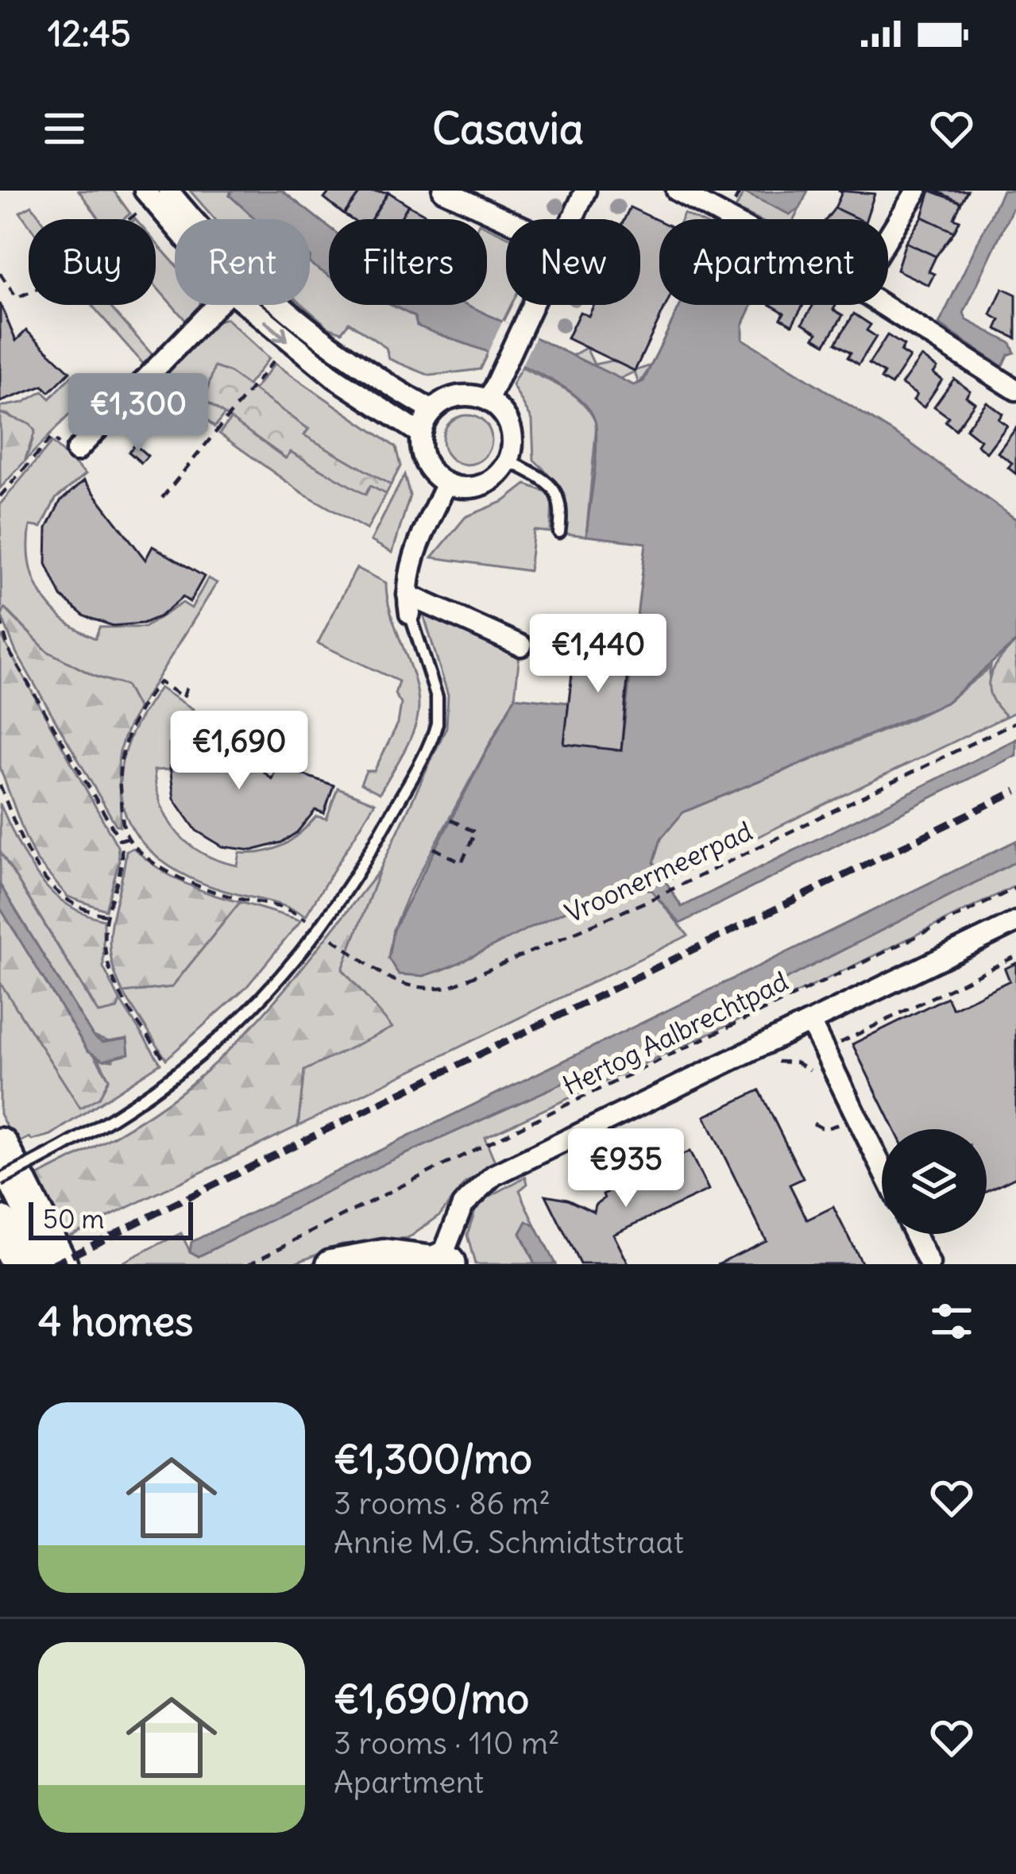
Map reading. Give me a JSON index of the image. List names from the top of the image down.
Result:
{
  "streets": {
    "path": ["Vroonermeerpad", "Hertog Aalbrechtpad"]
  },
  "scale_bar": "50 m",
  "page": {
    "status": "12:45",
    "header": "Casavia",
    "chip": [
      "Buy",
      "Rent",
      "Filters",
      "New",
      "Apartment"
    ],
    "price": [
      "€1,300",
      "€1,440",
      "€1,690",
      "€935"
    ],
    "scale": "50 m",
    "heading": "4 homes",
    "list": [
      {
        "name": "€1,300/mo",
        "note": "3 rooms · 86 m² · Annie M.G. Schmidtstraat"
      },
      {
        "name": "€1,690/mo",
        "note": "3 rooms · 110 m² · Apartment"
      }
    ]
  }
}
